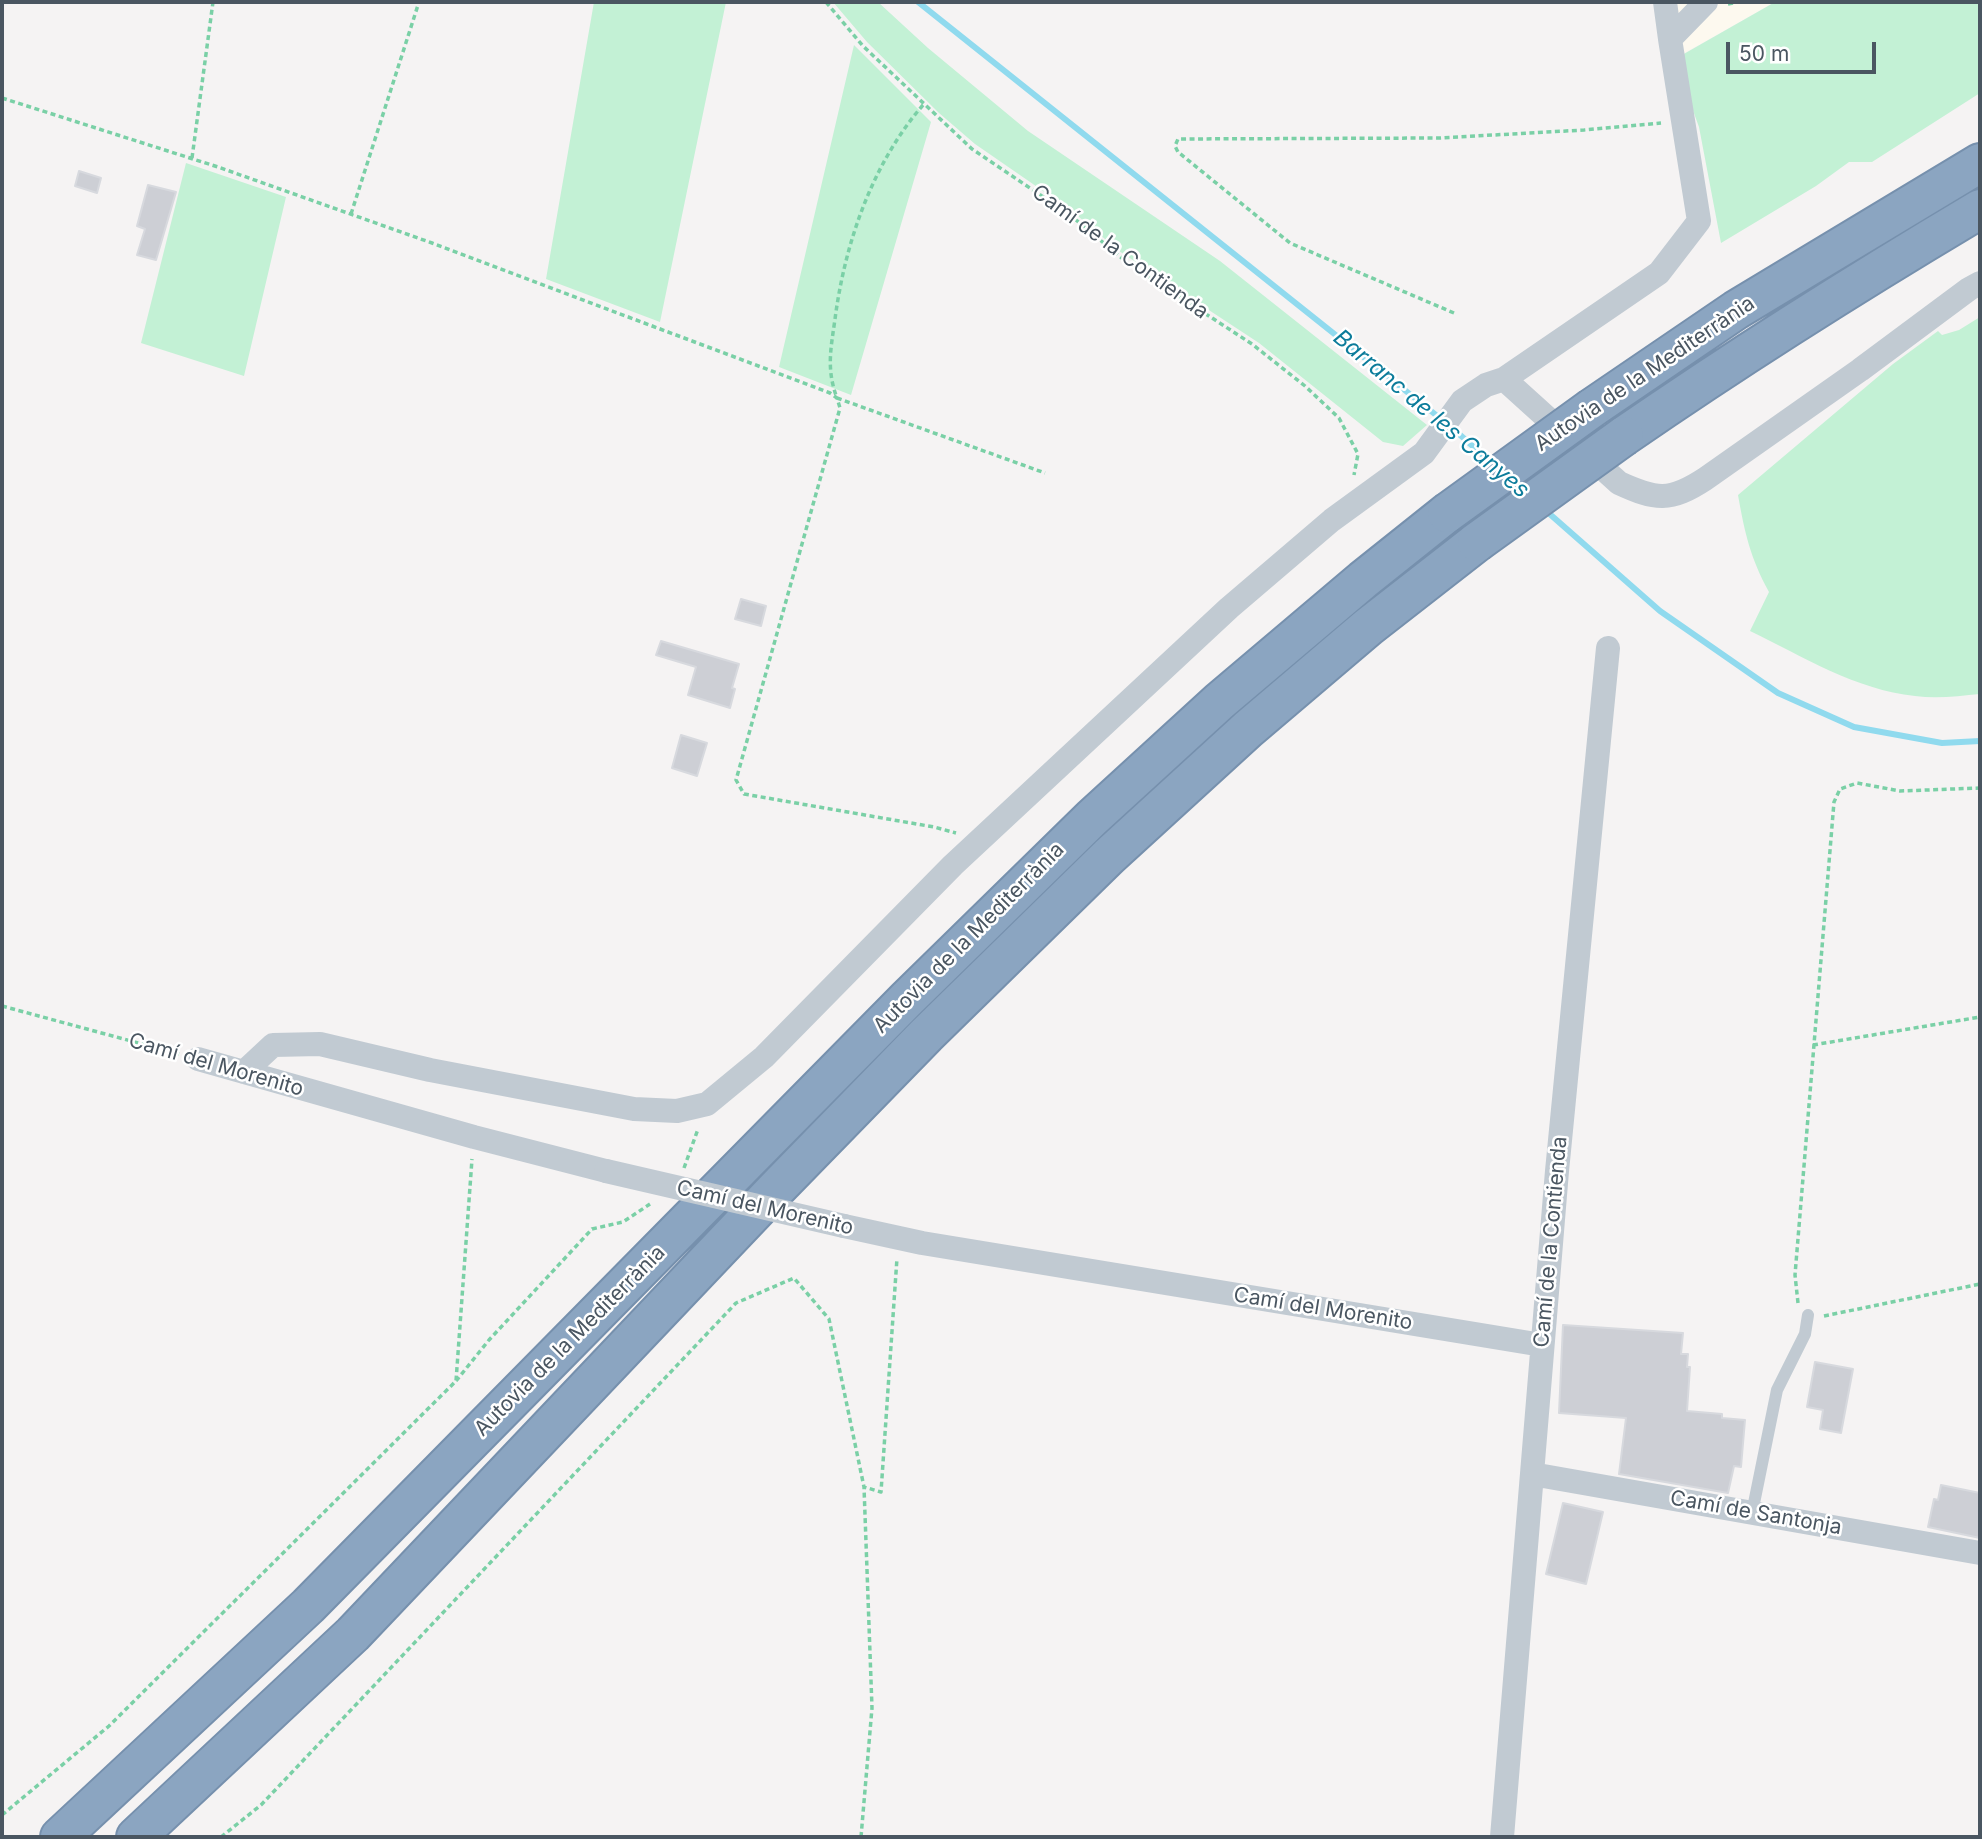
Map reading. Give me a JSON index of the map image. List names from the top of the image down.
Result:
{
  "streets": {
    "highway": ["Autovia de la Mediterrània"],
    "street": ["Camí de la Contienda", "Camí del Morenito", "Camí de Santonja"]
  },
  "crossings": [
    ["Camí de la Contienda", "Camí del Morenito"],
    ["Camí de la Contienda", "Camí de Santonja"]
  ],
  "water": ["Barranc de les Canyes"],
  "scale_bar": "50 m"
}
